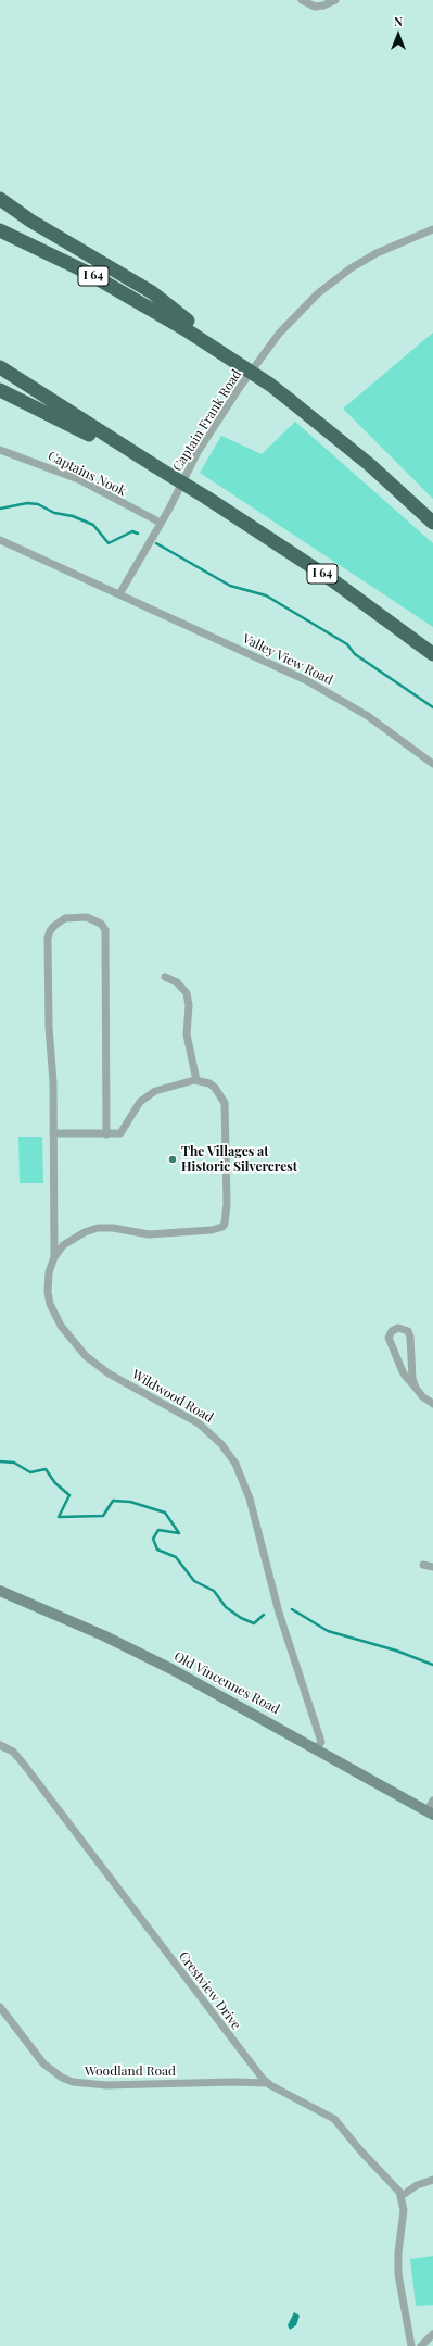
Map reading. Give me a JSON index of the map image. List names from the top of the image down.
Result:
{
  "streets": {
    "highway": ["I 64"],
    "street": [
      "Captain Frank Road",
      "Captains Nook",
      "Valley View Road",
      "Wildwood Road",
      "Old Vincennes Road",
      "Crestview Drive",
      "Woodland Road"
    ]
  },
  "crossings": [
    ["Captain Frank Road", "Captains Nook"],
    ["Captain Frank Road", "Valley View Road"],
    ["Wildwood Road", "Old Vincennes Road"],
    ["Crestview Drive", "Woodland Road"]
  ],
  "places": ["The Villages at Historic Silvercrest"],
  "north": "top"
}
